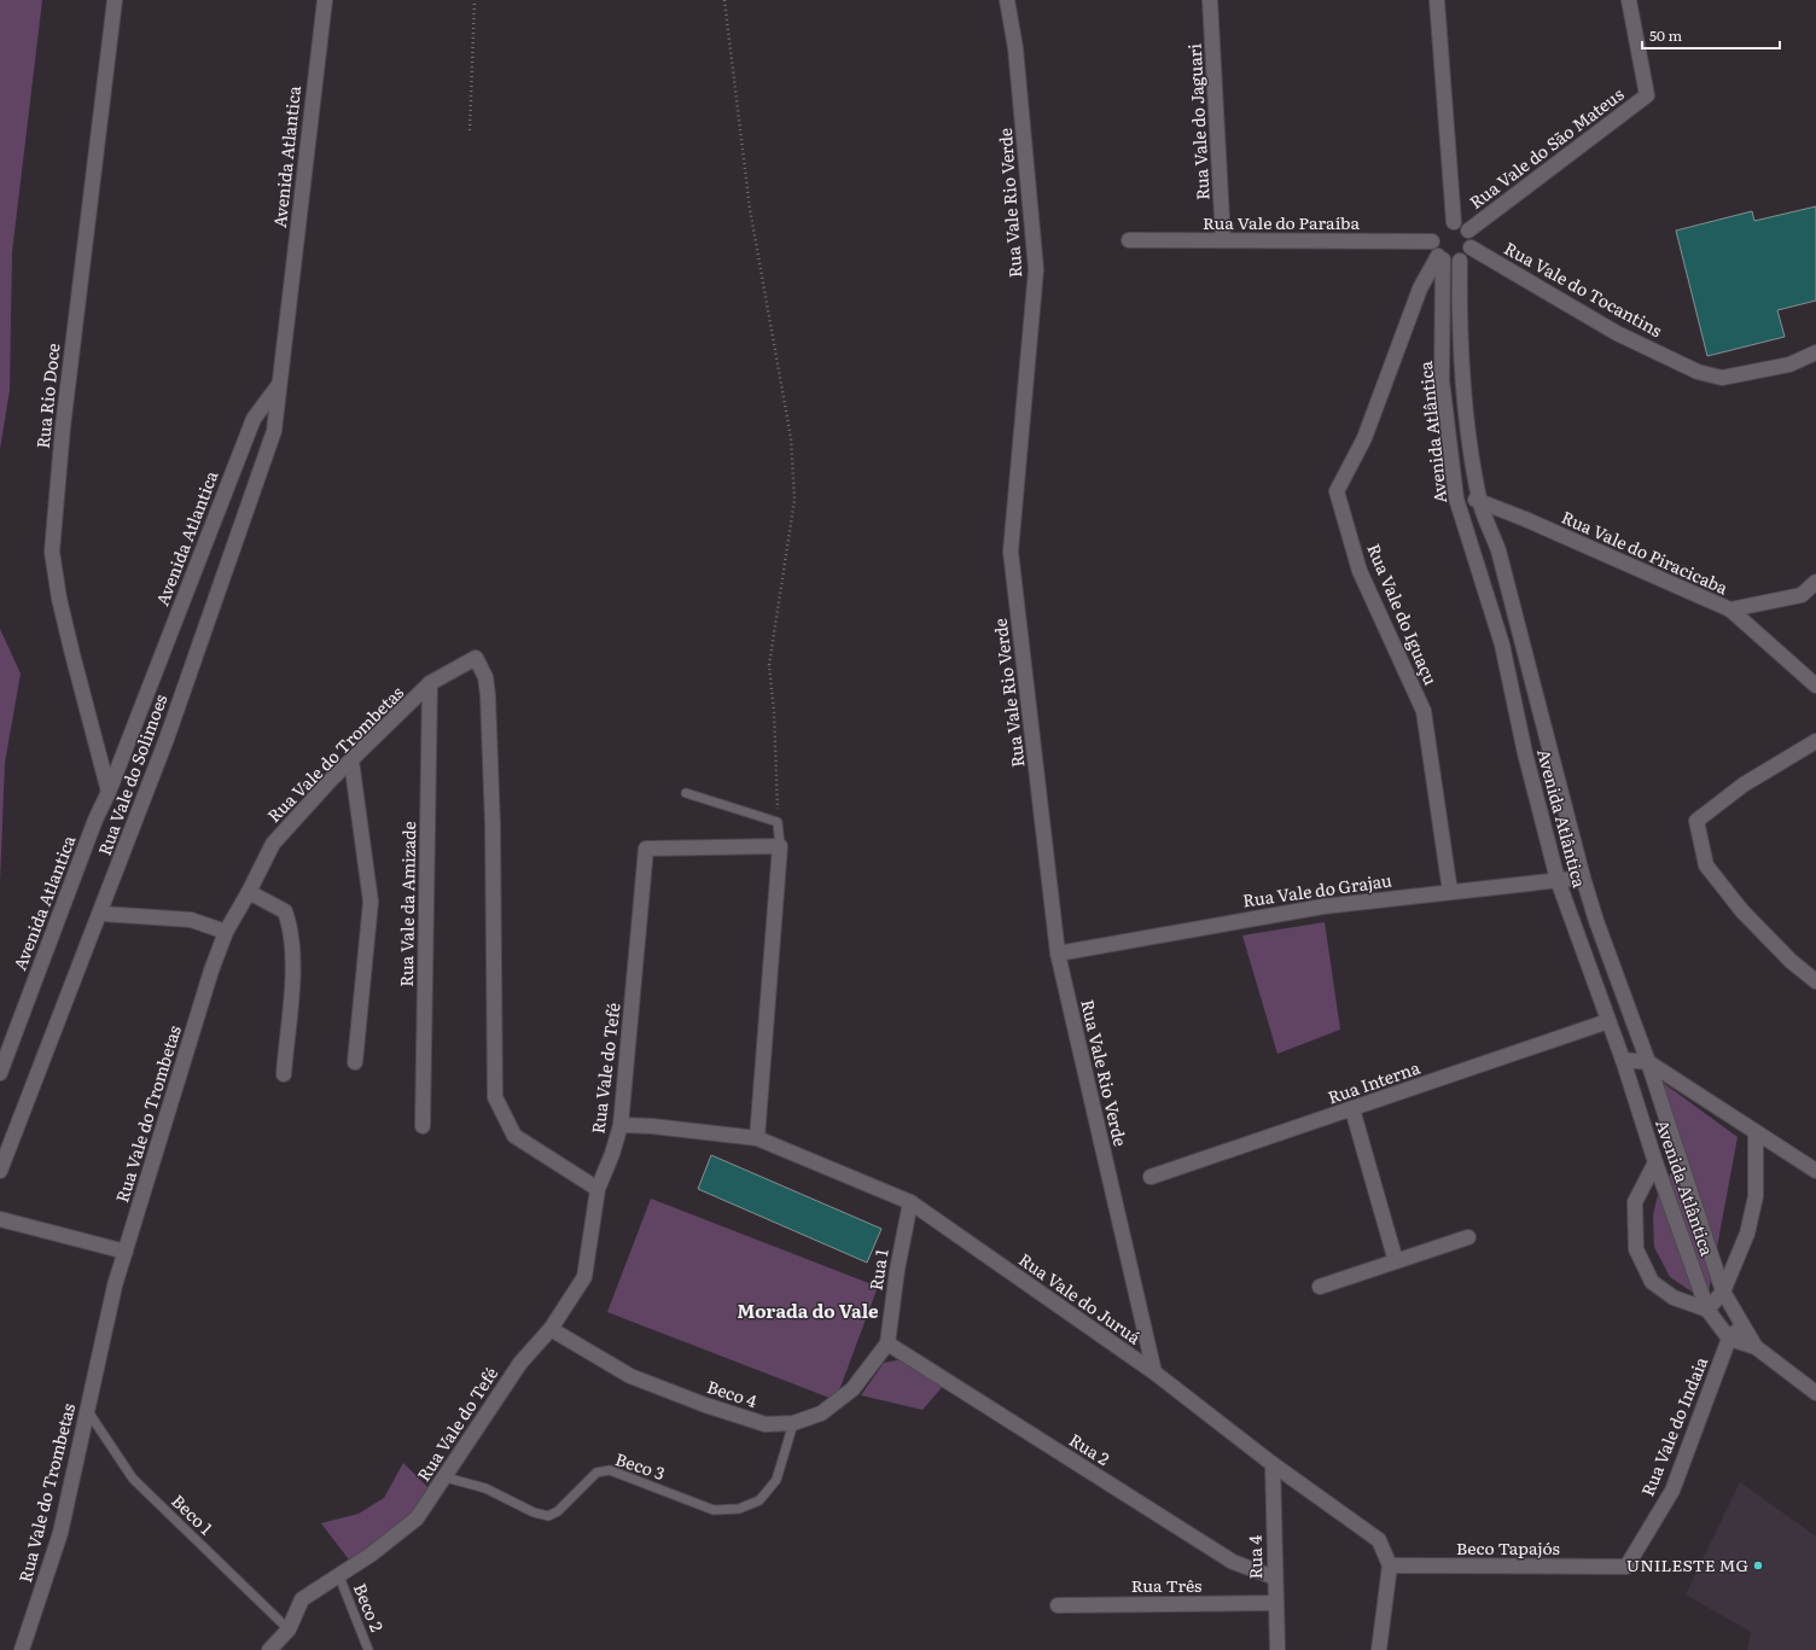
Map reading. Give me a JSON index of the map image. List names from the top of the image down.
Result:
{
  "streets": {
    "street": [
      "Rua Vale do Jaguari",
      "Rua Vale do São Mateus",
      "Avenida Atlantica",
      "Rua Vale Rio Verde",
      "Rua Vale do Paraíba",
      "Rua Vale do Tocantins",
      "Rua Rio Doce",
      "Avenida Atlântica",
      "Rua Vale do Piracicaba",
      "Rua Vale do Iguaçu",
      "Rua Vale do Trombetas",
      "Rua Vale do Solimoes",
      "Rua Vale do Grajau",
      "Rua Vale da Amizade",
      "Rua Vale do Tefé",
      "Rua Interna",
      "Rua 1",
      "Rua Vale do Juruá",
      "Beco 4",
      "Rua Vale do Indaia",
      "Rua 2",
      "Beco Tapajós",
      "Rua 4",
      "Rua Três"
    ],
    "lane": ["Beco 3", "Beco 1", "Beco 2"]
  },
  "crossings": [
    ["Rua Vale do Jaguari", "Rua Vale do Paraíba"],
    ["Avenida Atlantica", "Rua Rio Doce"],
    ["Avenida Atlantica", "Rua Vale do Solimoes"],
    ["Rua Vale Rio Verde", "Rua Vale do Grajau"],
    ["Rua Vale Rio Verde", "Rua Vale do Juruá"],
    ["Rua Vale do Paraíba", "Avenida Atlântica"],
    ["Rua Vale do Paraíba", "Rua Vale do Iguaçu"],
    ["Avenida Atlântica", "Rua Vale do Piracicaba"],
    ["Avenida Atlântica", "Rua Vale do Iguaçu"],
    ["Avenida Atlântica", "Rua Vale do Grajau"],
    ["Avenida Atlântica", "Rua Interna"],
    ["Avenida Atlântica", "Rua Vale do Indaia"],
    ["Rua Vale do Iguaçu", "Rua Vale do Grajau"],
    ["Rua Vale do Trombetas", "Rua Vale da Amizade"],
    ["Rua Vale do Trombetas", "Rua Vale do Tefé"],
    ["Rua Vale do Trombetas", "Beco 1"],
    ["Rua Vale do Tefé", "Rua Vale do Juruá"],
    ["Rua Vale do Tefé", "Beco 4"],
    ["Rua Vale do Tefé", "Beco 3"],
    ["Rua Vale do Tefé", "Beco 1"],
    ["Rua Vale do Tefé", "Beco 2"],
    ["Rua 1", "Rua Vale do Juruá"],
    ["Rua 1", "Beco 4"],
    ["Rua 1", "Rua 2"],
    ["Rua Vale do Juruá", "Beco Tapajós"],
    ["Rua Vale do Juruá", "Rua 4"],
    ["Beco 4", "Rua 2"],
    ["Beco 4", "Beco 3"],
    ["Rua Vale do Indaia", "Beco Tapajós"],
    ["Rua 2", "Rua 4"],
    ["Rua 4", "Rua Três"]
  ],
  "districts": ["Morada do Vale"],
  "places": ["UNILESTE MG"],
  "scale_bar": "50 m"
}
